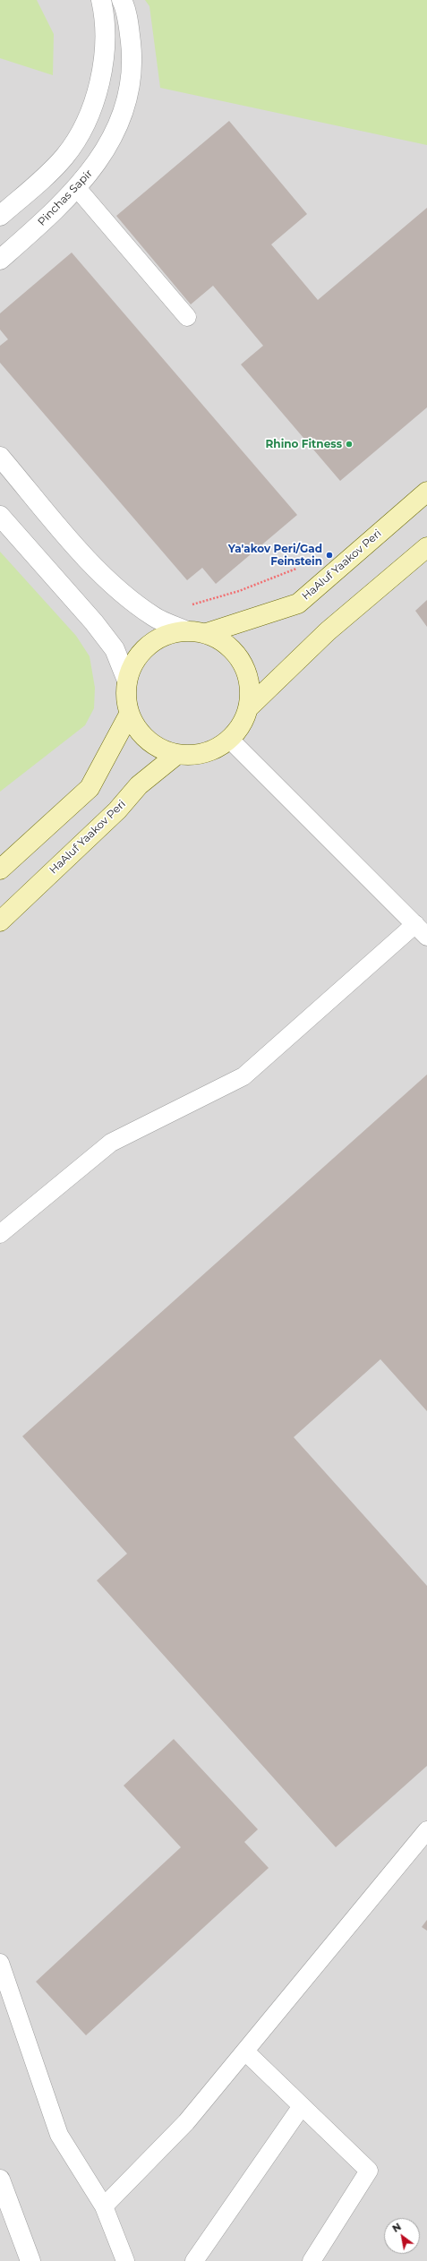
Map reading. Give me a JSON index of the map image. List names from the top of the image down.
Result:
{
  "streets": {
    "street": ["Pinchas Sapir", "HaAluf Yaakov Peri"]
  },
  "places": ["Rhino Fitness", "Ya'akov Peri/Gad Feinstein"],
  "north": "top left"
}
